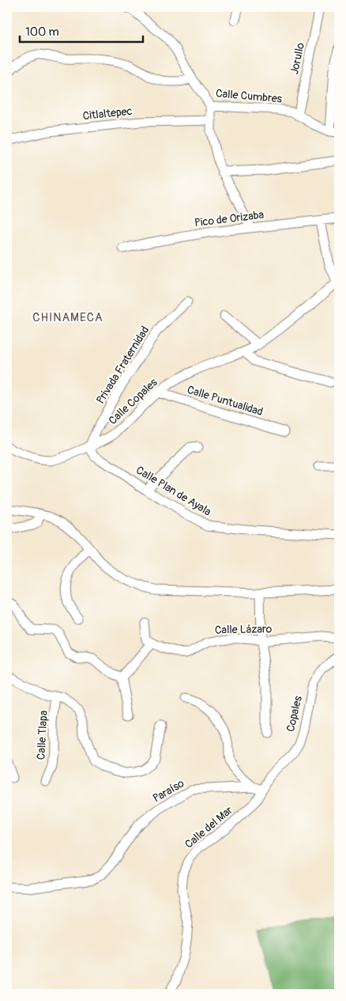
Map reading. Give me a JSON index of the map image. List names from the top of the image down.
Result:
{
  "streets": {
    "street": [
      "Jorullo",
      "Calle Cumbres",
      "Citlaltepec",
      "Pico de Orizaba",
      "Privada Fraternidad",
      "Calle Puntualidad",
      "Calle Copales",
      "Calle Plan de Ayala",
      "Calle Lázaro",
      "Copales",
      "Calle Tlapa",
      "Paraíso",
      "Calle del Mar"
    ]
  },
  "crossings": [
    ["Jorullo", "Calle Cumbres"],
    ["Privada Fraternidad", "Calle Copales"],
    ["Privada Fraternidad", "Calle Plan de Ayala"],
    ["Calle Puntualidad", "Calle Copales"],
    ["Calle Copales", "Calle Plan de Ayala"],
    ["Copales", "Calle del Mar"],
    ["Paraíso", "Calle del Mar"]
  ],
  "districts": ["CHINAMECA"],
  "scale_bar": "100 m"
}
